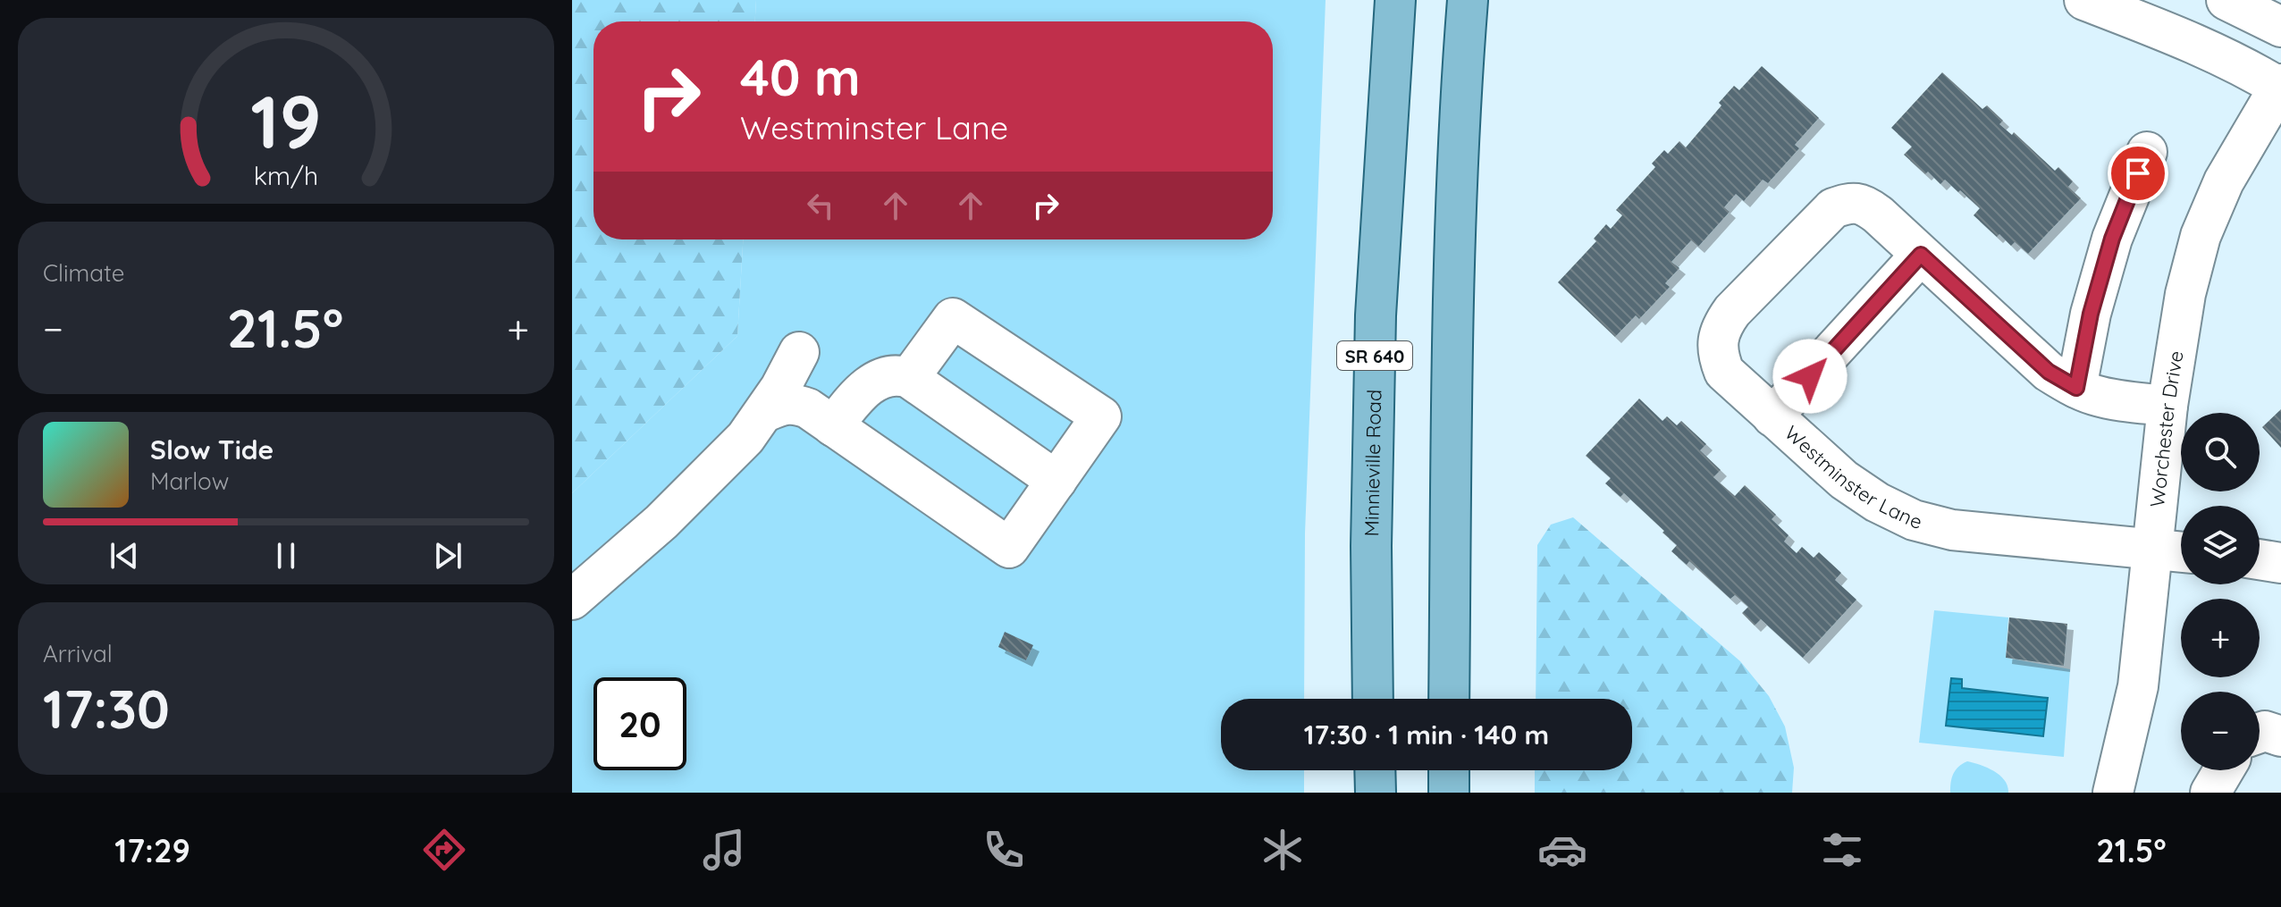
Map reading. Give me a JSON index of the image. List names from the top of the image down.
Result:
{
  "streets": {
    "main road": ["SR 640", "Minnieville Road"],
    "street": ["Worchester Drive", "Westminster Lane"]
  },
  "crossings": [
    ["Worchester Drive", "Westminster Lane"]
  ],
  "page": {
    "turn": ["40 m", "Westminster Lane"],
    "tile": [
      "Climate",
      ["Arrival", "17:30"]
    ],
    "heat": ["−", "21.5°", "+"],
    "map_buttons": ["+", "−"],
    "song": ["Slow Tide", "Marlow"],
    "limit": "20",
    "trip": "17:30 · 1 min · 140 m",
    "tabs": ["17:29", "21.5°"],
    "gauge": ["19", "km/h"]
  }
}
